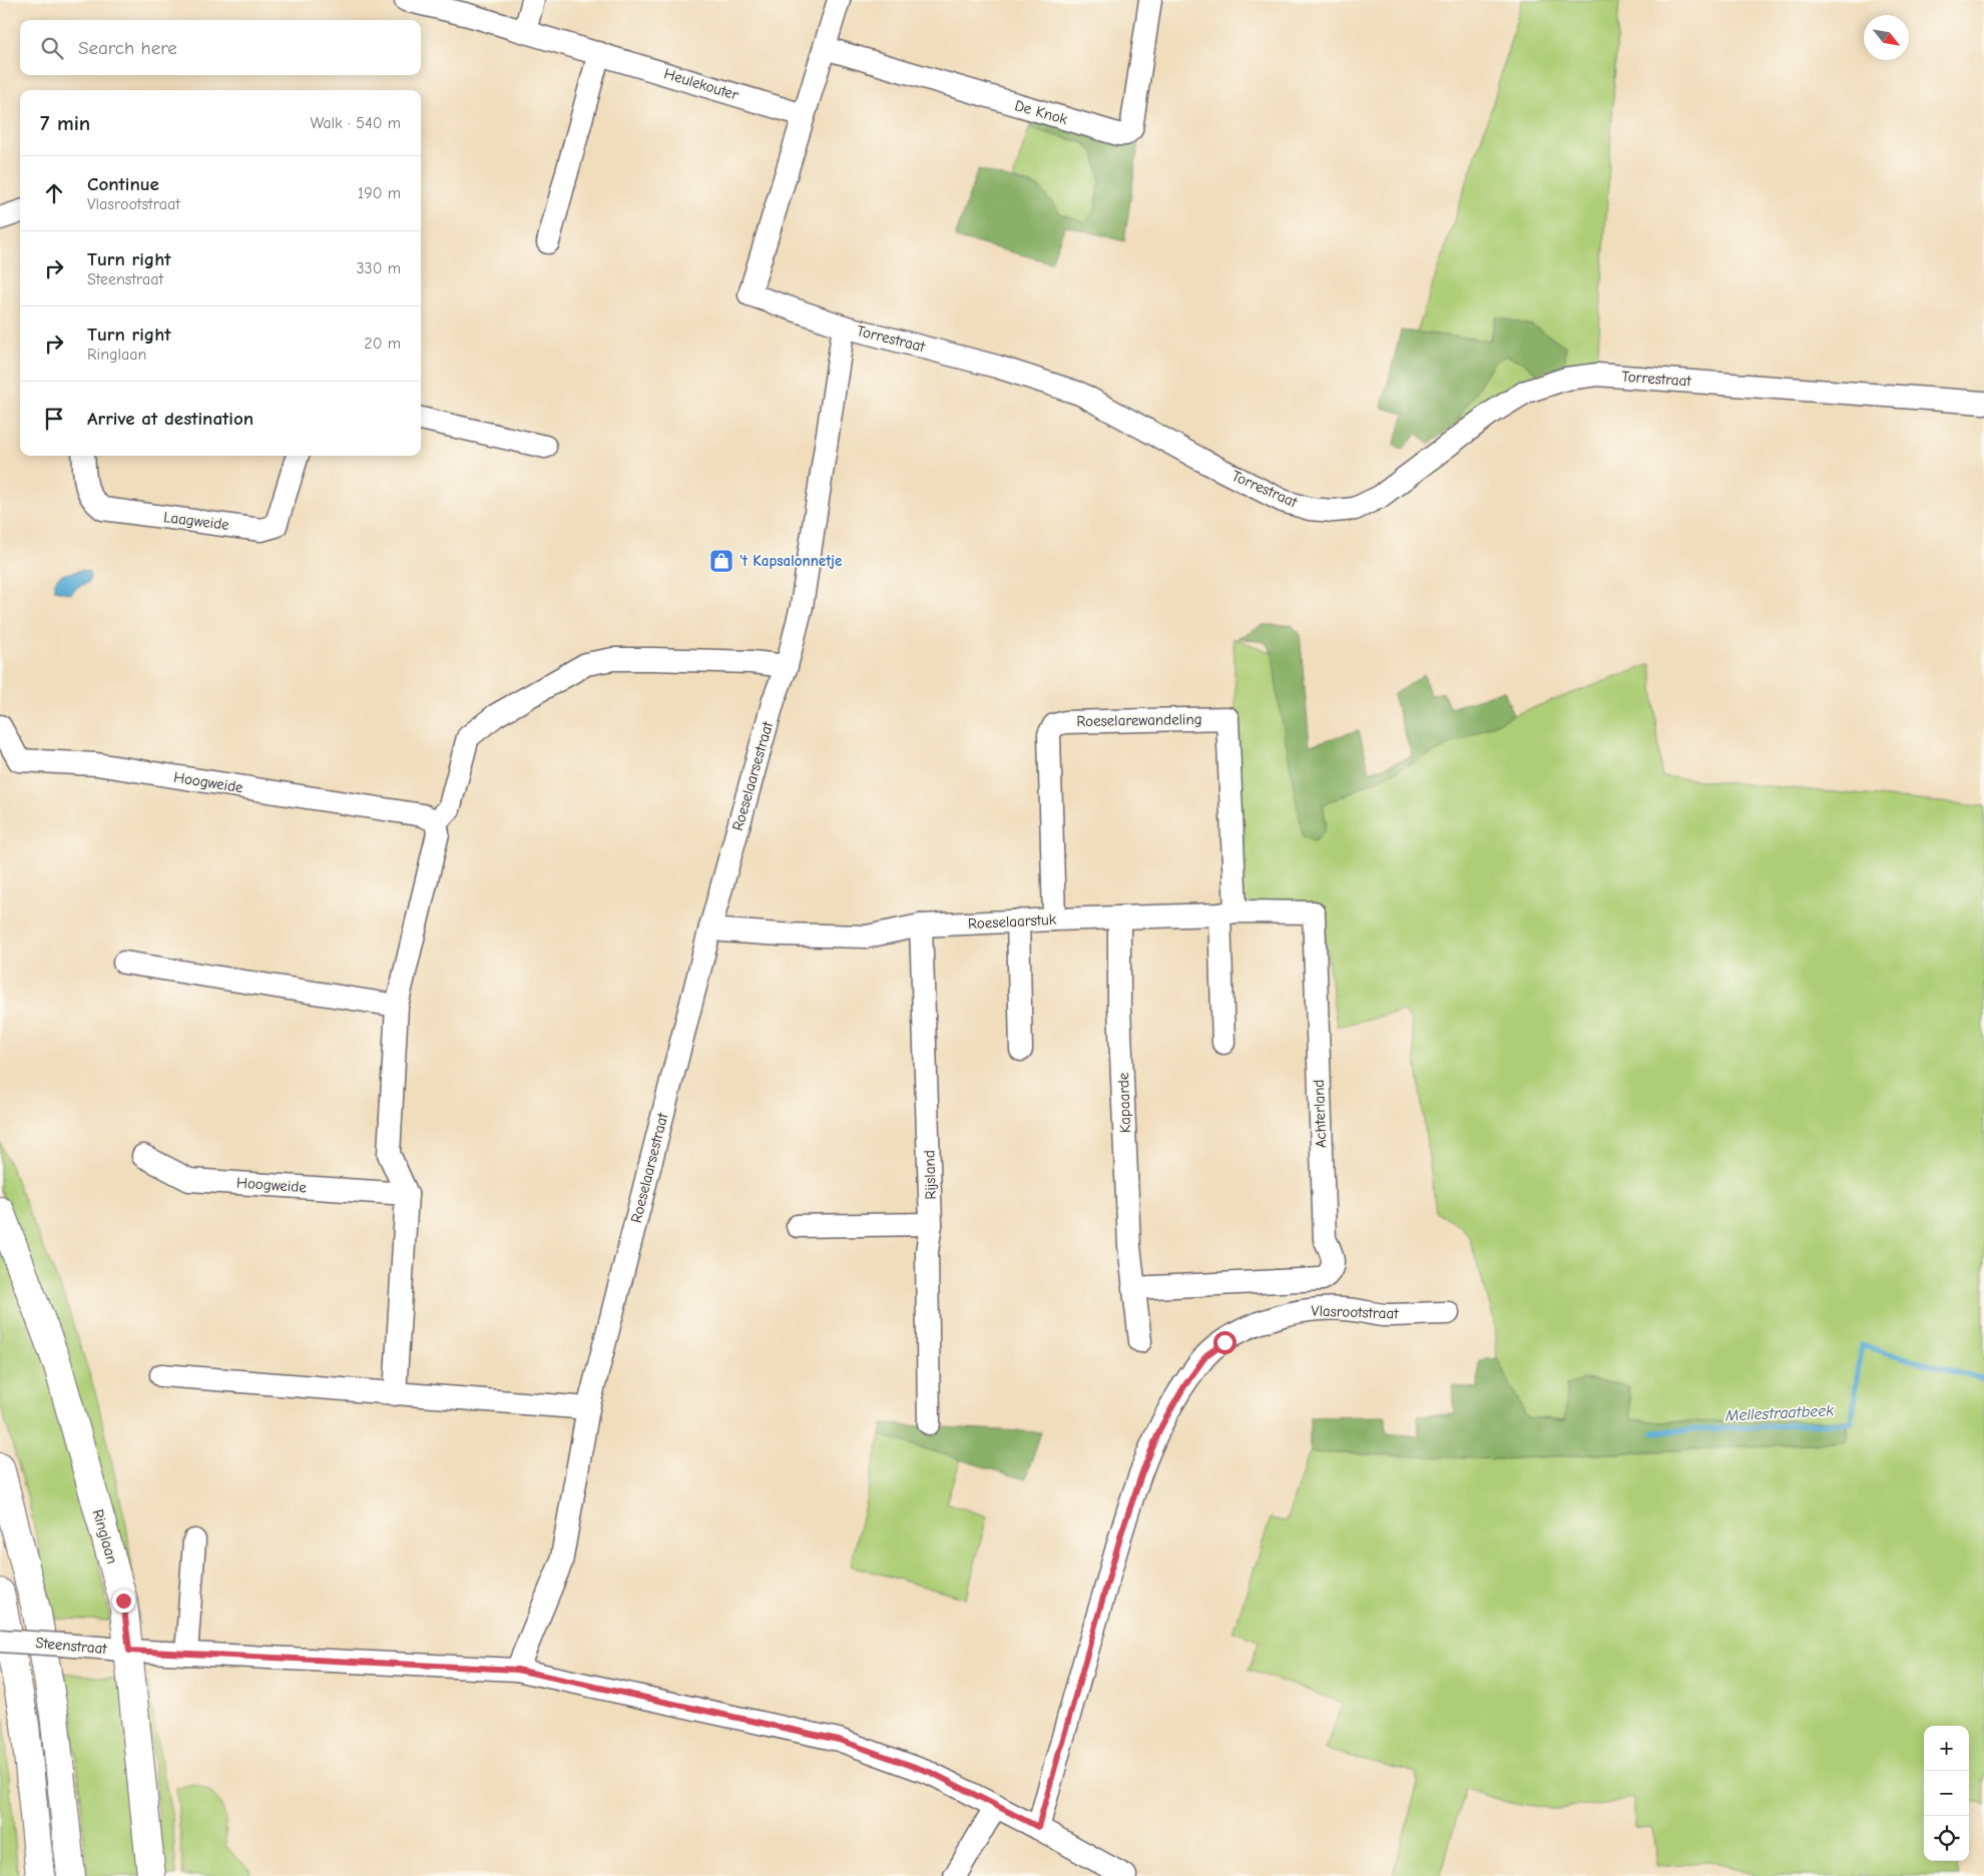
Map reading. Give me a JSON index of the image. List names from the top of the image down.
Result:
{
  "streets": {
    "main road": ["Ringlaan"],
    "street": [
      "Heulekouter",
      "De Knok",
      "Torrestraat",
      "Laagweide",
      "Roeselarewandeling",
      "Roeselaarsestraat",
      "Hoogweide",
      "Roeselaarstuk",
      "Kapaarde",
      "Achterland",
      "Rijsland",
      "Vlasrootstraat",
      "Steenstraat"
    ]
  },
  "crossings": [
    ["Torrestraat", "Roeselaarsestraat"],
    ["Roeselarewandeling", "Roeselaarstuk"],
    ["Roeselaarsestraat", "Roeselaarstuk"],
    ["Roeselaarsestraat", "Steenstraat"],
    ["Roeselaarstuk", "Kapaarde"],
    ["Roeselaarstuk", "Achterland"],
    ["Roeselaarstuk", "Rijsland"],
    ["Vlasrootstraat", "Steenstraat"],
    ["Ringlaan", "Steenstraat"]
  ],
  "water": ["Mellestraatbeek"],
  "places": {
    "shop": ["'t Kapsalonnetje"]
  },
  "north": "bottom right",
  "page": {
    "search": "Search here",
    "heading": ["7 min", "Walk · 540 m"],
    "list": [
      ["Continue", "Vlasrootstraat", "190 m"],
      ["Turn right", "Steenstraat", "330 m"],
      ["Turn right", "Ringlaan", "20 m"],
      "Arrive at destination"
    ],
    "map_buttons": ["+", "−"]
  }
}
